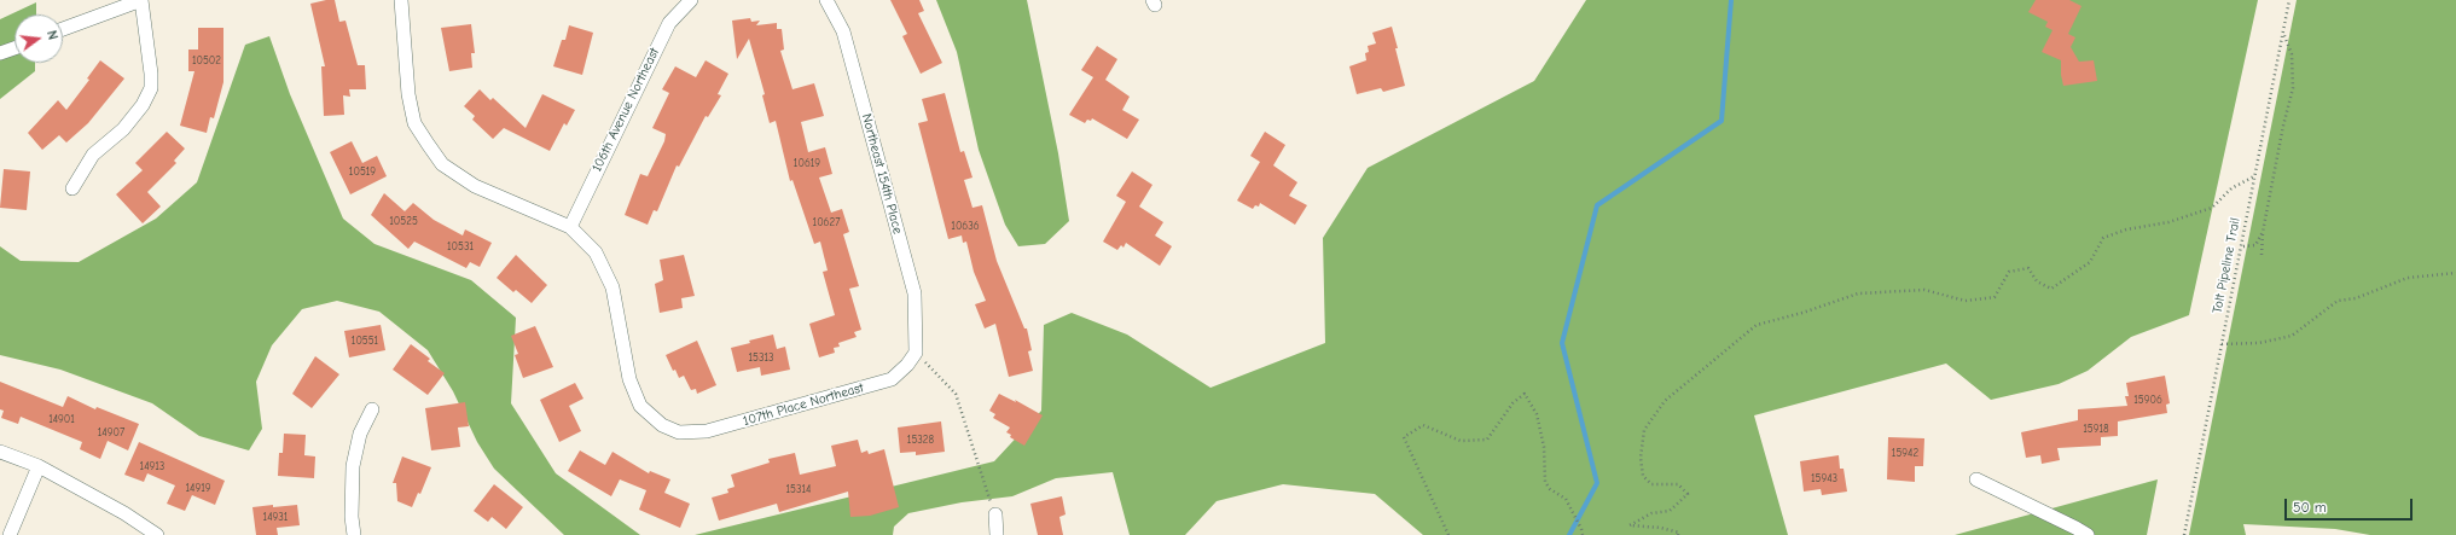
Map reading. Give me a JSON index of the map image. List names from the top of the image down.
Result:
{
  "streets": {
    "street": ["106th Avenue Northeast", "Northeast 154th Place", "107th Place Northeast"],
    "path": ["Tolt Pipeline Trail"]
  },
  "crossings": [
    ["106th Avenue Northeast", "107th Place Northeast"],
    ["Northeast 154th Place", "107th Place Northeast"]
  ],
  "house_numbers": [
    "10502",
    "10619",
    "10519",
    "10525",
    "10627",
    "10636",
    "10531",
    "10551",
    "15313",
    "15906",
    "14901",
    "15918",
    "14907",
    "15328",
    "15942",
    "14913",
    "15943",
    "14919",
    "15314",
    "14931"
  ],
  "scale_bar": "50 m",
  "north": "right"
}
